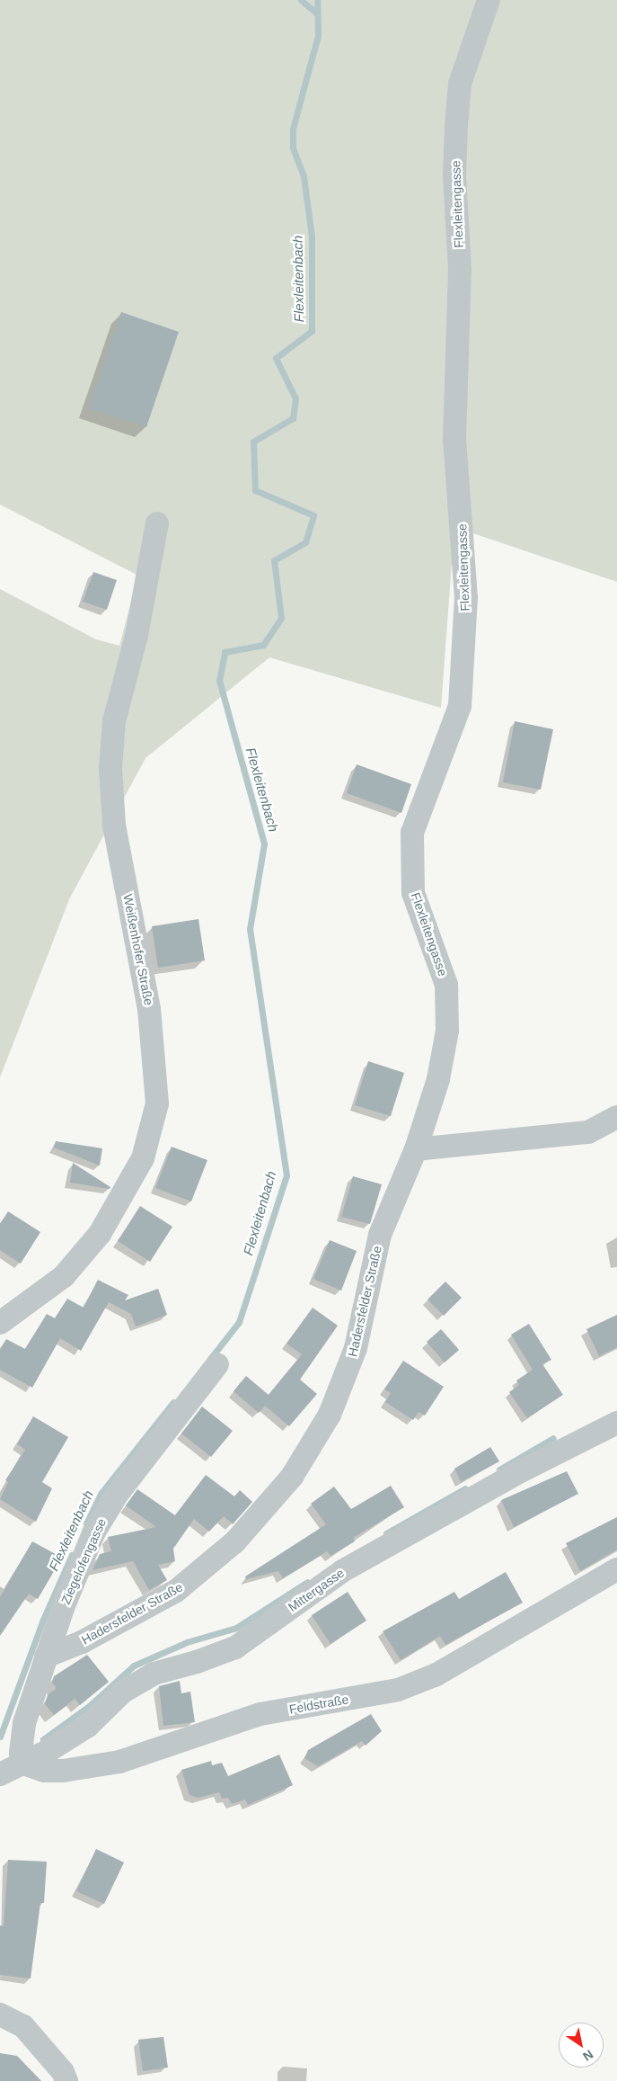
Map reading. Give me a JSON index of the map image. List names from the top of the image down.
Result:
{
  "streets": {
    "street": [
      "Flexleitengasse",
      "Weißenhofer Straße",
      "Hadersfelder Straße",
      "Ziegelofengasse",
      "Mittergasse",
      "Feldstraße"
    ]
  },
  "crossings": [
    ["Flexleitengasse", "Hadersfelder Straße"],
    ["Hadersfelder Straße", "Ziegelofengasse"],
    ["Ziegelofengasse", "Mittergasse"],
    ["Ziegelofengasse", "Feldstraße"],
    ["Mittergasse", "Feldstraße"]
  ],
  "water": ["Flexleitenbach"],
  "north": "bottom right"
}
